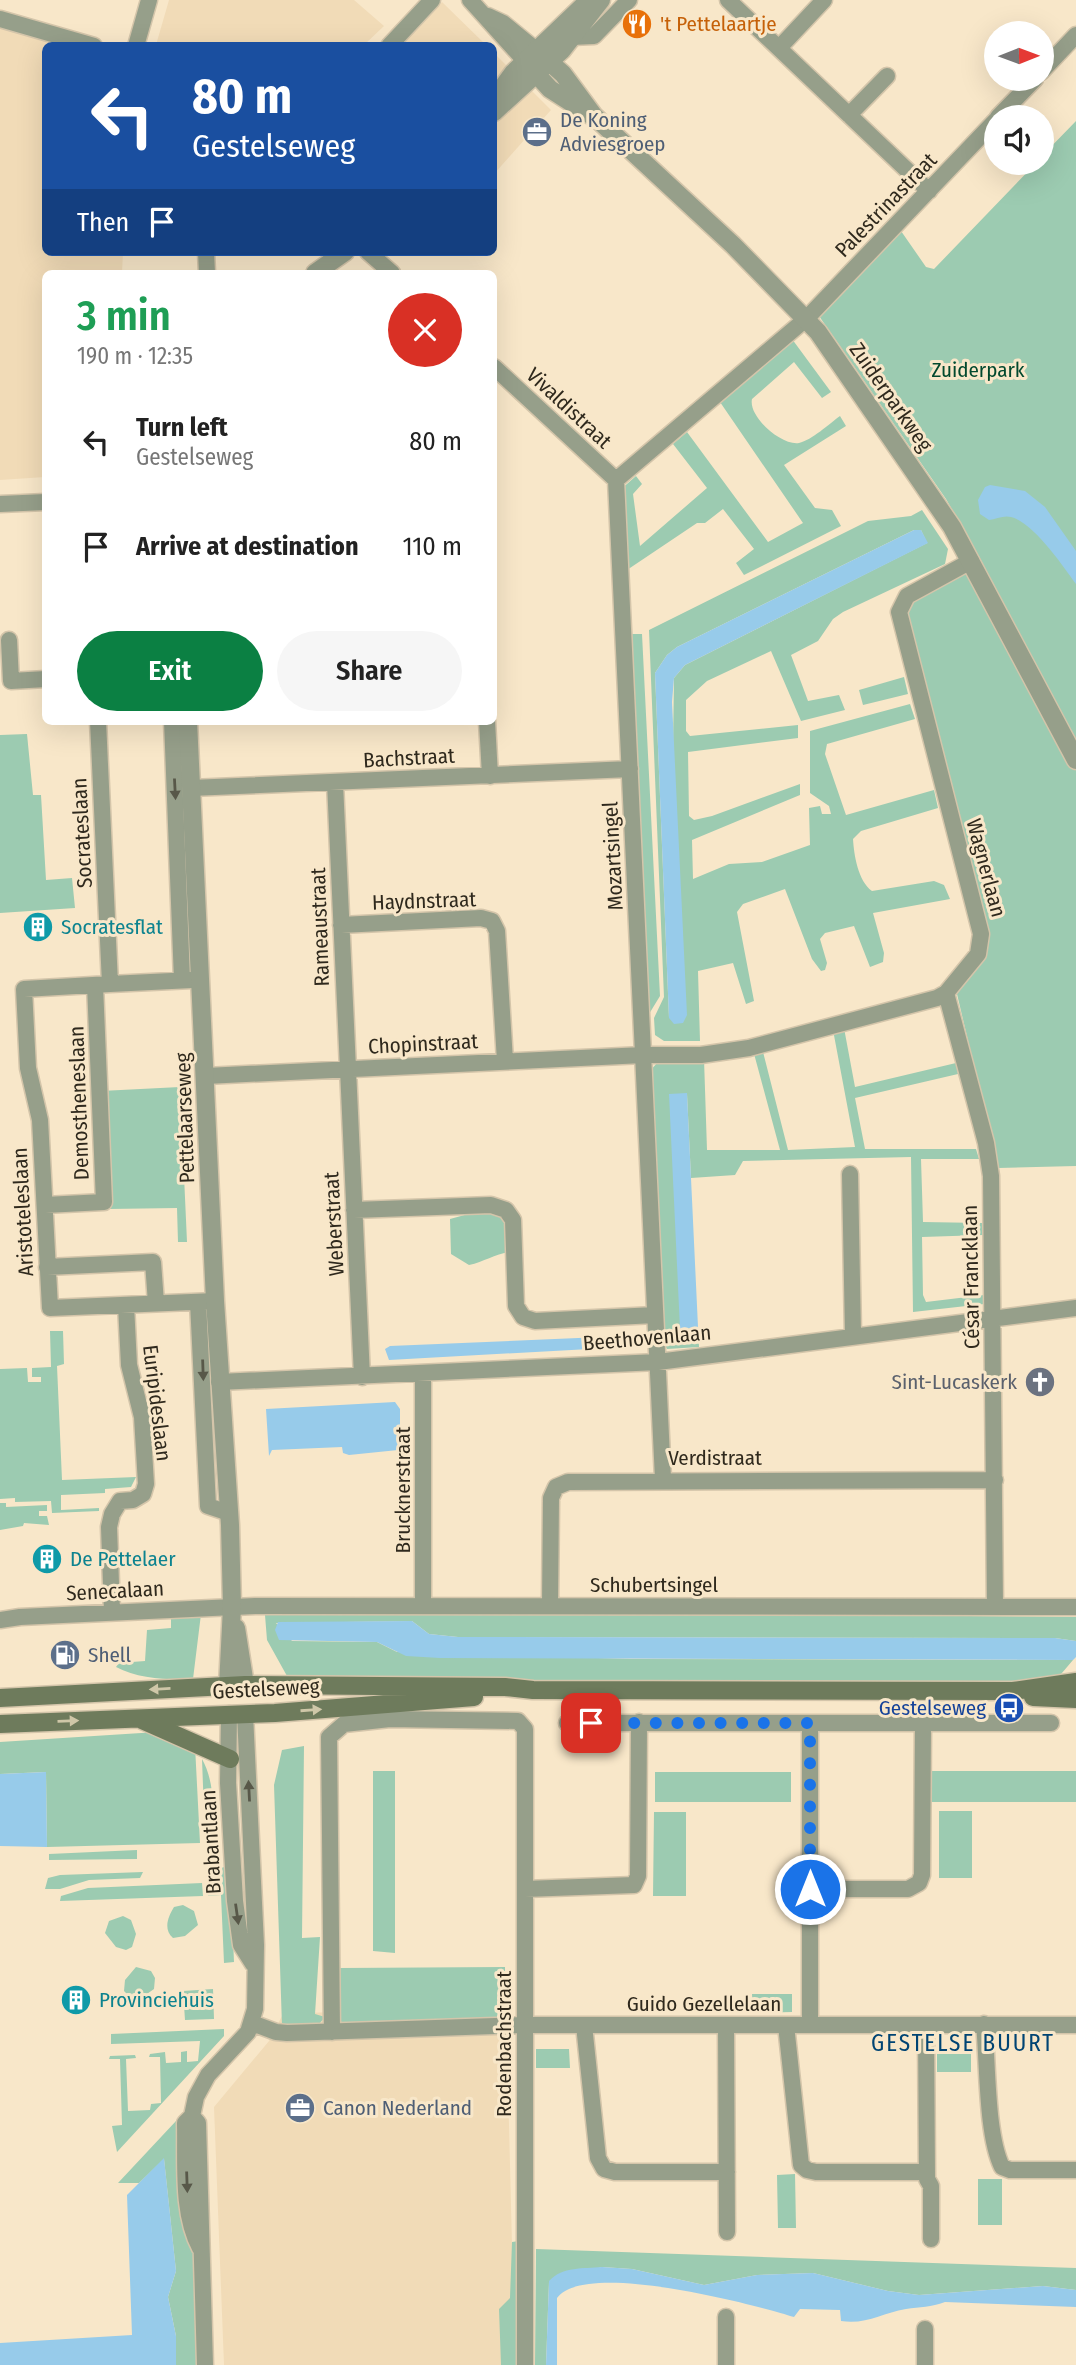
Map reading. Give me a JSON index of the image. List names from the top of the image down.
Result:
{
  "streets": {
    "main road": ["Gestelseweg"],
    "street": [
      "Palestrinastraat",
      "Zuiderparkweg",
      "Vivaldistraat",
      "Bachstraat",
      "Socrateslaan",
      "Mozartsingel",
      "Wagnerlaan",
      "Haydnstraat",
      "Rameaustraat",
      "Chopinstraat",
      "Demostheneslaan",
      "Pettelaarseweg",
      "Aristoteleslaan",
      "Weberstraat",
      "César Francklaan",
      "Beethovenlaan",
      "Euripideslaan",
      "Verdistraat",
      "Brucknerstraat",
      "Schubertsingel",
      "Senecalaan",
      "Brabantlaan",
      "Guido Gezellelaan",
      "Rodenbachstraat"
    ]
  },
  "crossings": [
    ["Palestrinastraat", "Zuiderparkweg"],
    ["Zuiderparkweg", "Wagnerlaan"],
    ["Vivaldistraat", "Mozartsingel"],
    ["Bachstraat", "Mozartsingel"],
    ["Bachstraat", "Rameaustraat"],
    ["Bachstraat", "Pettelaarseweg"],
    ["Socrateslaan", "Demostheneslaan"],
    ["Socrateslaan", "Aristoteleslaan"],
    ["Mozartsingel", "Chopinstraat"],
    ["Mozartsingel", "Beethovenlaan"],
    ["Mozartsingel", "Verdistraat"],
    ["Wagnerlaan", "César Francklaan"],
    ["Haydnstraat", "Rameaustraat"],
    ["Haydnstraat", "Chopinstraat"],
    ["Rameaustraat", "Chopinstraat"],
    ["Rameaustraat", "Weberstraat"],
    ["Chopinstraat", "Pettelaarseweg"],
    ["Chopinstraat", "Weberstraat"],
    ["Demostheneslaan", "Aristoteleslaan"],
    ["Pettelaarseweg", "Beethovenlaan"],
    ["Pettelaarseweg", "Schubertsingel"],
    ["Pettelaarseweg", "Senecalaan"],
    ["Pettelaarseweg", "Gestelseweg"],
    ["Aristoteleslaan", "Euripideslaan"],
    ["Weberstraat", "Beethovenlaan"],
    ["César Francklaan", "Beethovenlaan"],
    ["César Francklaan", "Verdistraat"],
    ["César Francklaan", "Schubertsingel"],
    ["Beethovenlaan", "Brucknerstraat"],
    ["Euripideslaan", "Senecalaan"],
    ["Verdistraat", "Schubertsingel"],
    ["Brucknerstraat", "Schubertsingel"],
    ["Schubertsingel", "Senecalaan"],
    ["Gestelseweg", "Brabantlaan"],
    ["Brabantlaan", "Guido Gezellelaan"],
    ["Guido Gezellelaan", "Rodenbachstraat"]
  ],
  "districts": ["GESTELSE BUURT"],
  "parks": ["Zuiderpark"],
  "places": {
    "restaurant": ["'t Pettelaartje"],
    "office": ["De Koning Adviesgroep", "Canon Nederland"],
    "building": ["Socratesflat", "De Pettelaer", "Provinciehuis"],
    "church": ["Sint-Lucaskerk"],
    "fuel station": ["Shell"],
    "bus stop": ["Gestelseweg"]
  },
  "north": "right",
  "page": {
    "turn": ["80 m", "Gestelseweg"],
    "then": "Then",
    "heading": ["3 min", "190 m · 12:35"],
    "list": [
      {
        "name": "Turn left",
        "note": "Gestelseweg",
        "value": "80 m"
      },
      {
        "name": "Arrive at destination",
        "value": "110 m"
      }
    ],
    "buttons": ["Exit", "Share"]
  }
}
